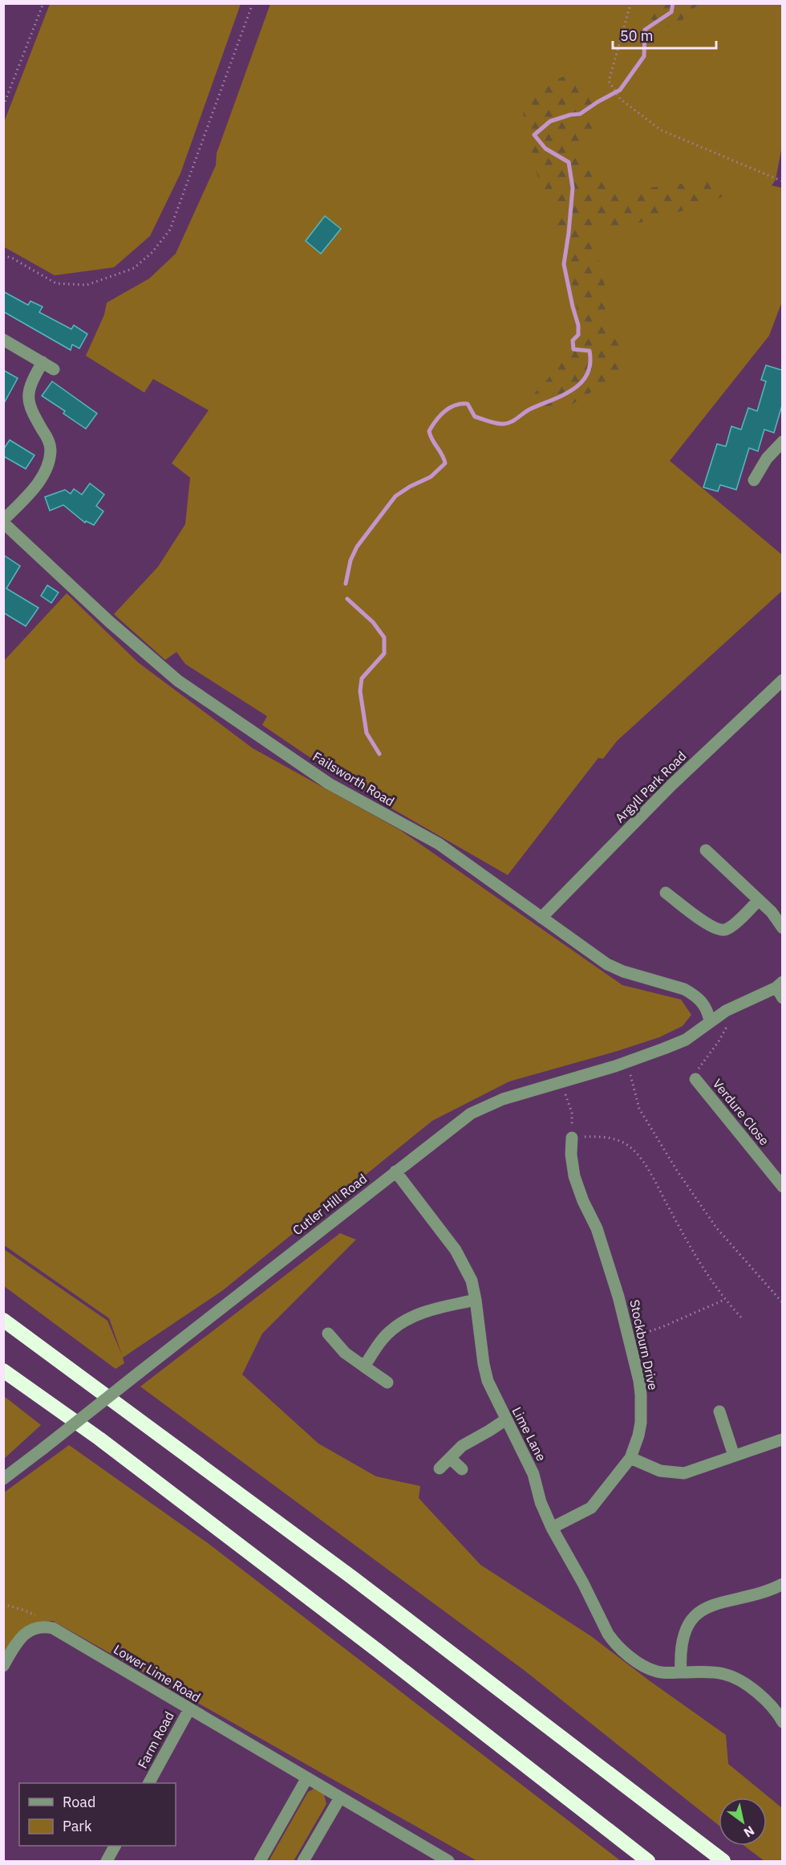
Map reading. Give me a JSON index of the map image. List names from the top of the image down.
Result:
{
  "streets": {
    "street": [
      "Failsworth Road",
      "Argyll Park Road",
      "Verdure Close",
      "Cutler Hill Road",
      "Stockburn Drive",
      "Lime Lane",
      "Lower Lime Road",
      "Farm Road"
    ]
  },
  "crossings": [
    ["Failsworth Road", "Argyll Park Road"],
    ["Failsworth Road", "Cutler Hill Road"],
    ["Cutler Hill Road", "Lime Lane"],
    ["Stockburn Drive", "Lime Lane"],
    ["Lower Lime Road", "Farm Road"]
  ],
  "legend": ["Road", "Park"],
  "scale_bar": "50 m",
  "north": "bottom right"
}
